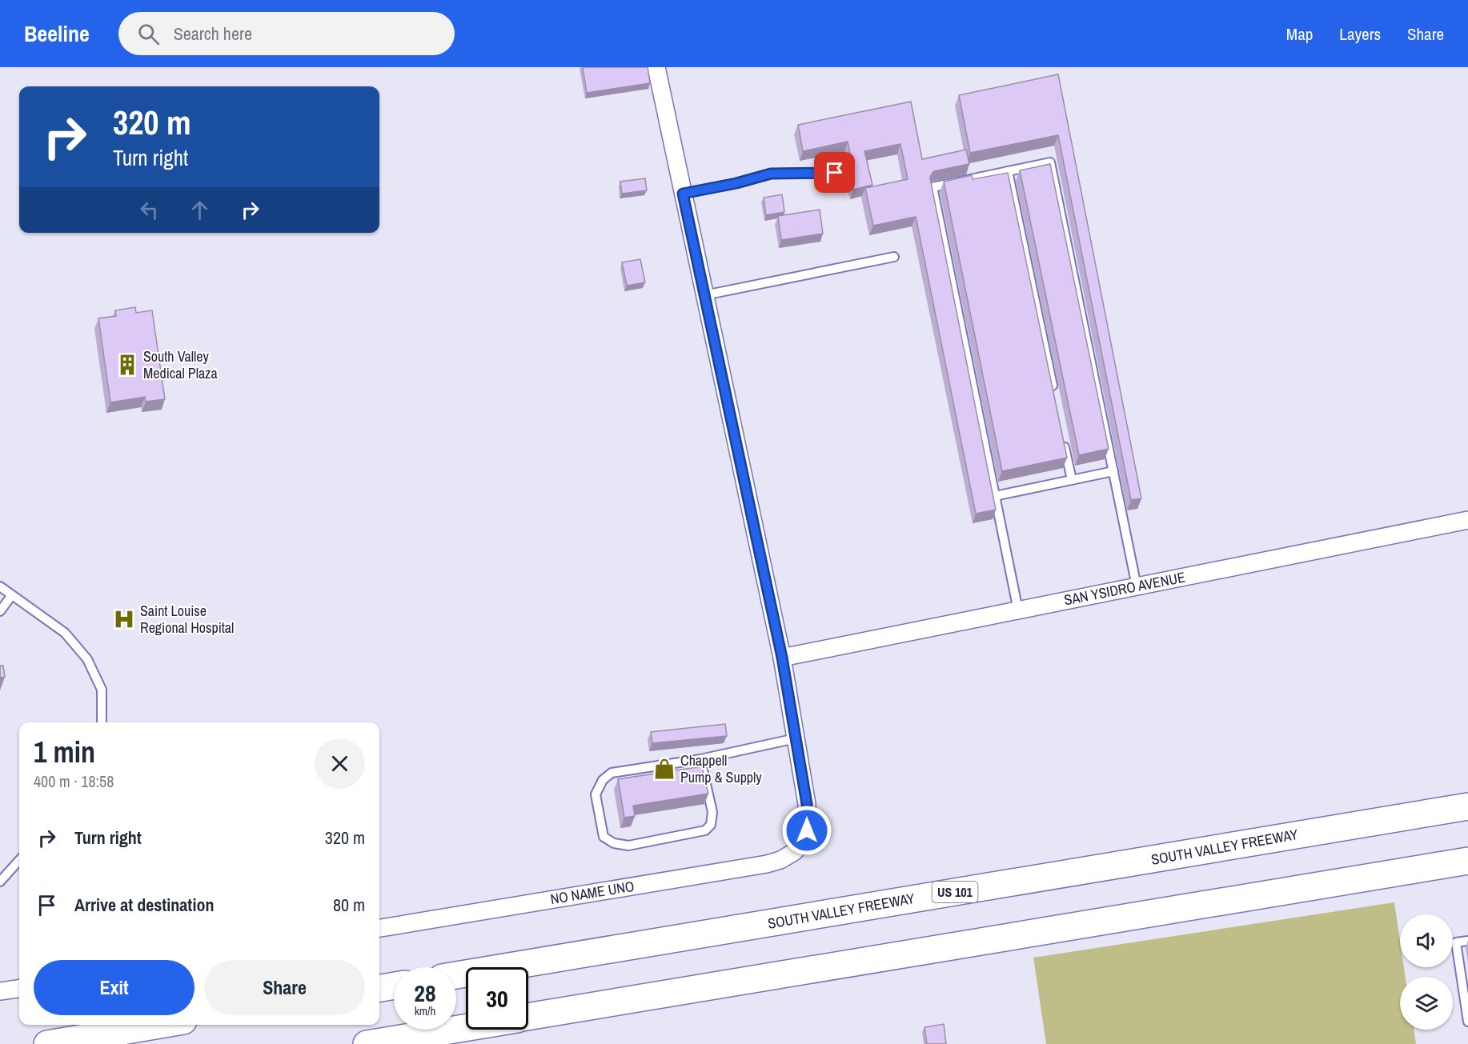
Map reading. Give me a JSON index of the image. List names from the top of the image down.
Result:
{
  "streets": {
    "highway": ["SOUTH VALLEY FREEWAY", "US 101"],
    "street": ["SAN YSIDRO AVENUE", "NO NAME UNO"]
  },
  "places": {
    "building": ["South Valley Medical Plaza"],
    "hospital": ["Saint Louise Regional Hospital"],
    "shop": ["Chappell Pump & Supply"]
  },
  "page": {
    "header": "Beeline",
    "search": "Search here",
    "nav": ["Map", "Layers", "Share"],
    "turn": ["320 m", "Turn right"],
    "heading": ["1 min", "400 m · 18:58"],
    "list": [
      {
        "name": "Turn right",
        "value": "320 m"
      },
      {
        "name": "Arrive at destination",
        "value": "80 m"
      }
    ],
    "buttons": ["Exit", "Share"],
    "speed": "28 km/h",
    "limit": "30"
  }
}
